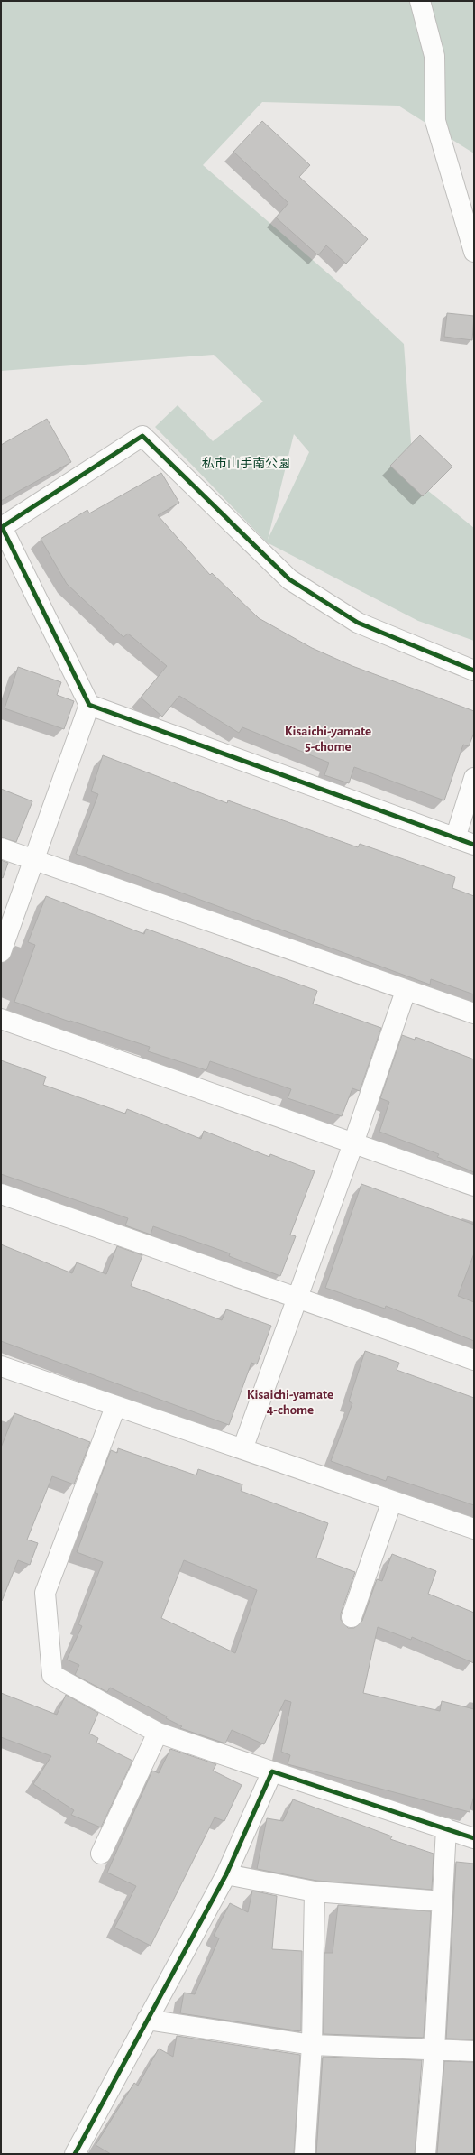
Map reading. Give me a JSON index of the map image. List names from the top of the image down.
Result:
{
  "districts": ["Kisaichi-yamate 5-chome", "Kisaichi-yamate 4-chome"],
  "parks": ["私市山手南公園"]
}
